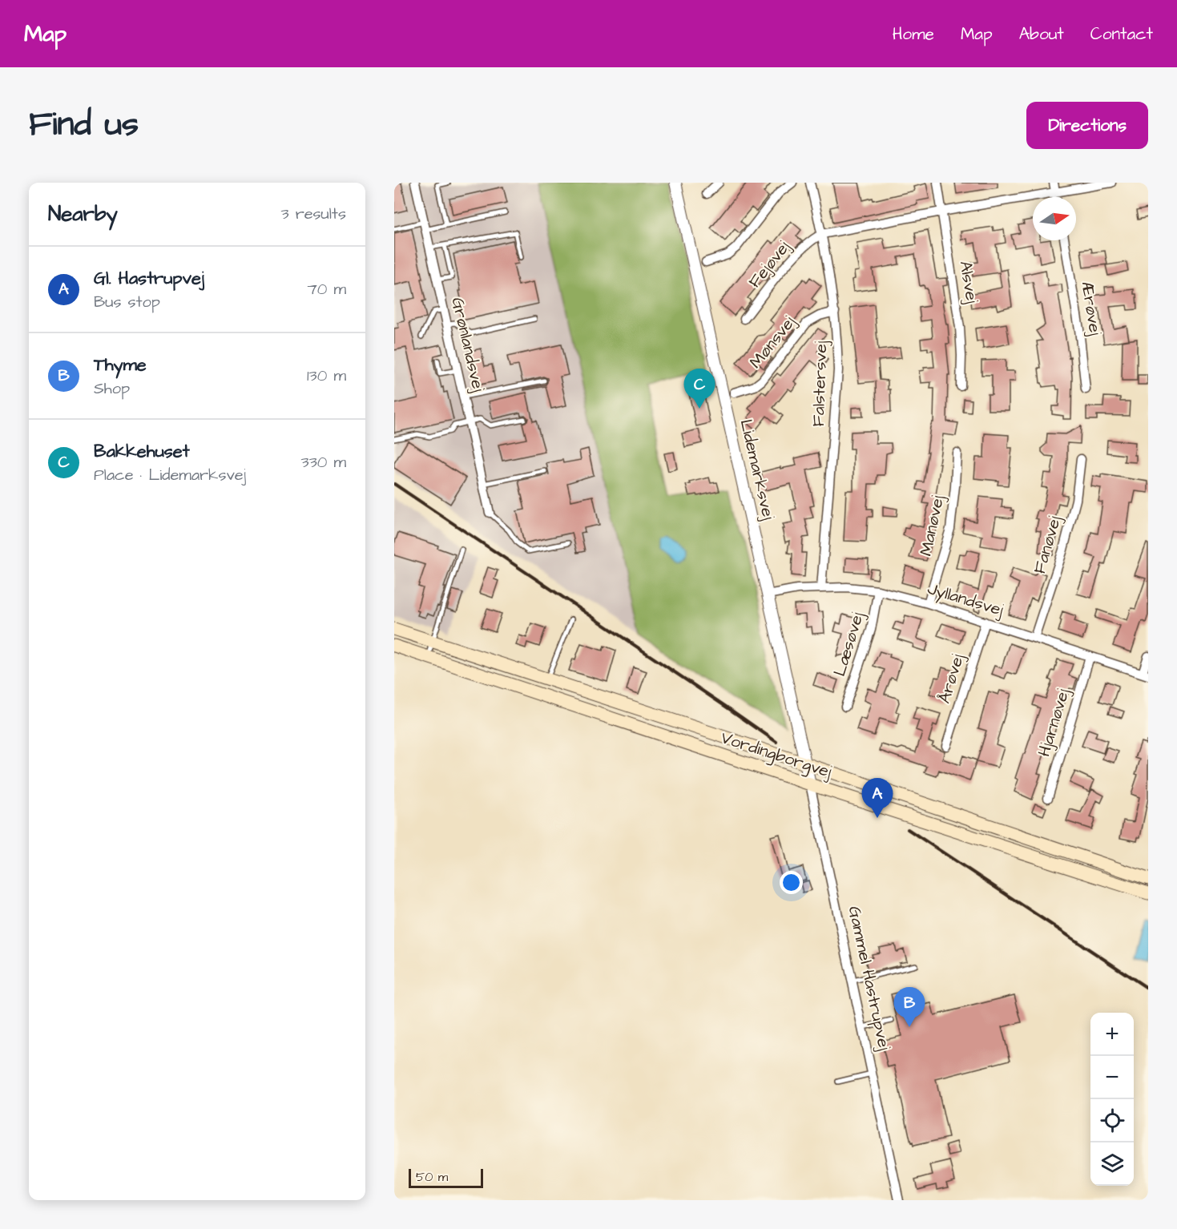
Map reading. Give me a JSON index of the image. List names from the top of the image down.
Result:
{
  "streets": {
    "main road": ["Vordingborgvej"],
    "street": [
      "Fejøvej",
      "Alsvej",
      "Ærøvej",
      "Mønsvej",
      "Grønlandsvej",
      "Falstersvej",
      "Lidemarksvej",
      "Manøvej",
      "Fanøvej",
      "Jyllandsvej",
      "Læsøvej",
      "Årøvej",
      "Hjarnøvej",
      "Gammel Hastrupvej"
    ]
  },
  "crossings": [
    ["Fejøvej", "Falstersvej"],
    ["Mønsvej", "Falstersvej"],
    ["Falstersvej", "Jyllandsvej"],
    ["Lidemarksvej", "Jyllandsvej"],
    ["Lidemarksvej", "Vordingborgvej"],
    ["Lidemarksvej", "Gammel Hastrupvej"],
    ["Manøvej", "Jyllandsvej"],
    ["Fanøvej", "Jyllandsvej"],
    ["Jyllandsvej", "Læsøvej"],
    ["Jyllandsvej", "Årøvej"],
    ["Jyllandsvej", "Hjarnøvej"],
    ["Vordingborgvej", "Gammel Hastrupvej"]
  ],
  "scale_bar": "50 m",
  "north": "right",
  "page": {
    "header": "Map",
    "nav": [
      "Home",
      "Map",
      "About",
      "Contact"
    ],
    "title": "Find us",
    "buttons": "Directions",
    "heading": ["Nearby", "3 results"],
    "list": [
      {
        "mark": "A",
        "name": "Gl. Hastrupvej",
        "note": "Bus stop",
        "value": "70 m"
      },
      {
        "mark": "B",
        "name": "Thyme",
        "note": "Shop",
        "value": "130 m"
      },
      {
        "mark": "C",
        "name": "Bakkehuset",
        "note": "Place · Lidemarksvej",
        "value": "330 m"
      }
    ],
    "pins": ["C", "A", "B"],
    "map_buttons": ["+", "−"],
    "scale": "50 m"
  }
}
